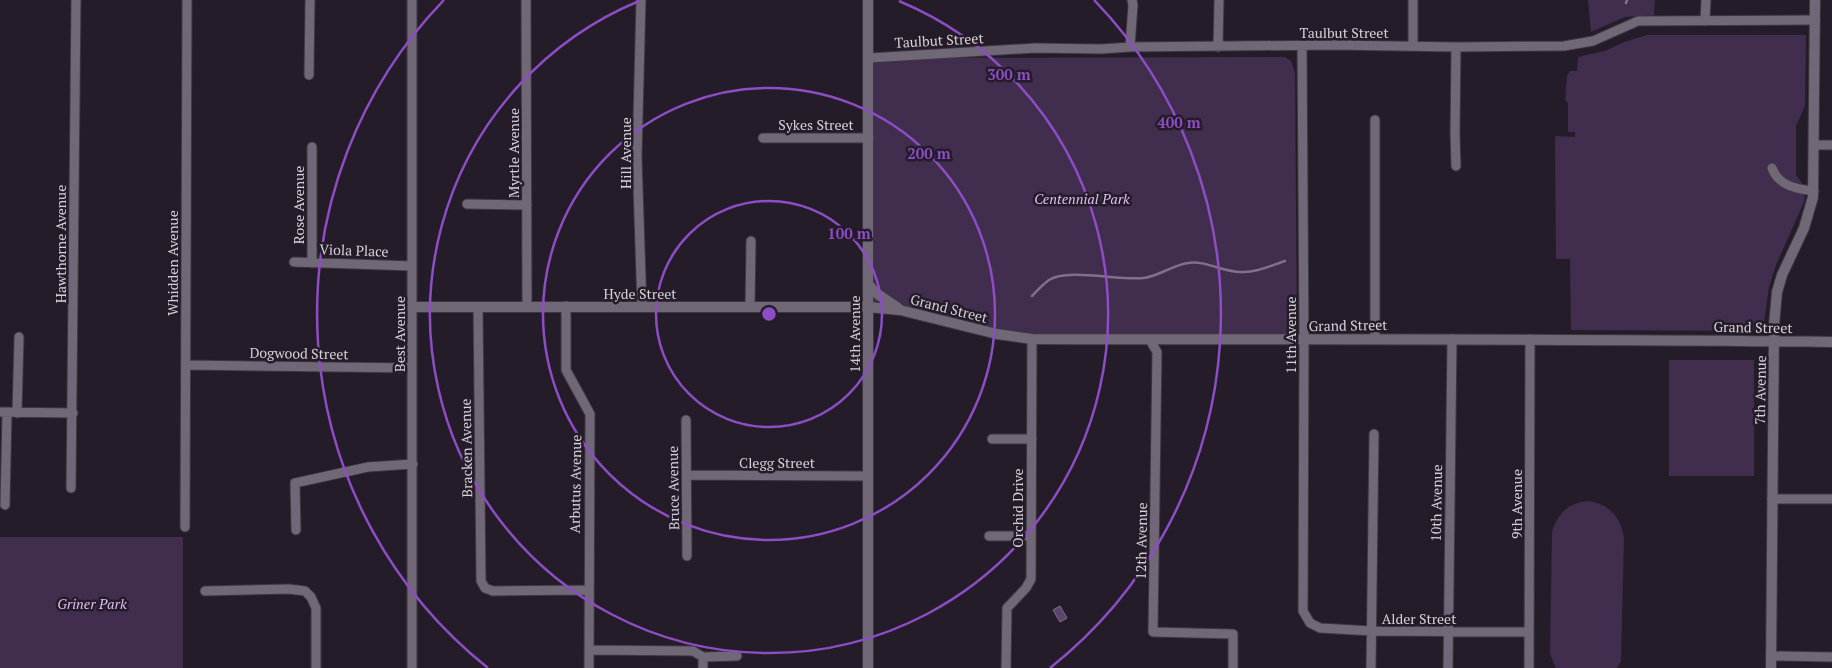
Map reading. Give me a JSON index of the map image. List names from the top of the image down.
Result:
{
  "streets": {
    "street": [
      "Taulbut Street",
      "Sykes Street",
      "Myrtle Avenue",
      "Hill Avenue",
      "Rose Avenue",
      "Hawthorne Avenue",
      "Viola Place",
      "Whidden Avenue",
      "Hyde Street",
      "Grand Street",
      "Best Avenue",
      "14th Avenue",
      "11th Avenue",
      "Dogwood Street",
      "7th Avenue",
      "Bracken Avenue",
      "Clegg Street",
      "Arbutus Avenue",
      "Bruce Avenue",
      "10th Avenue",
      "9th Avenue",
      "Orchid Drive",
      "12th Avenue",
      "Alder Street"
    ]
  },
  "crossings": [
    ["Taulbut Street", "14th Avenue"],
    ["Taulbut Street", "11th Avenue"],
    ["Taulbut Street", "7th Avenue"],
    ["Sykes Street", "14th Avenue"],
    ["Myrtle Avenue", "Hyde Street"],
    ["Hill Avenue", "Hyde Street"],
    ["Rose Avenue", "Viola Place"],
    ["Viola Place", "Best Avenue"],
    ["Whidden Avenue", "Dogwood Street"],
    ["Hyde Street", "Grand Street"],
    ["Hyde Street", "Best Avenue"],
    ["Hyde Street", "14th Avenue"],
    ["Hyde Street", "Bracken Avenue"],
    ["Hyde Street", "Arbutus Avenue"],
    ["Grand Street", "14th Avenue"],
    ["Grand Street", "11th Avenue"],
    ["Grand Street", "7th Avenue"],
    ["Grand Street", "10th Avenue"],
    ["Grand Street", "9th Avenue"],
    ["Grand Street", "Orchid Drive"],
    ["Grand Street", "12th Avenue"],
    ["Best Avenue", "Dogwood Street"],
    ["14th Avenue", "Clegg Street"],
    ["11th Avenue", "Alder Street"],
    ["Bracken Avenue", "Arbutus Avenue"],
    ["Clegg Street", "Bruce Avenue"],
    ["10th Avenue", "Alder Street"],
    ["9th Avenue", "Alder Street"]
  ],
  "parks": ["Centennial Park", "Griner Park"],
  "rings": [
    "300 m",
    "400 m",
    "200 m",
    "100 m"
  ]
}
